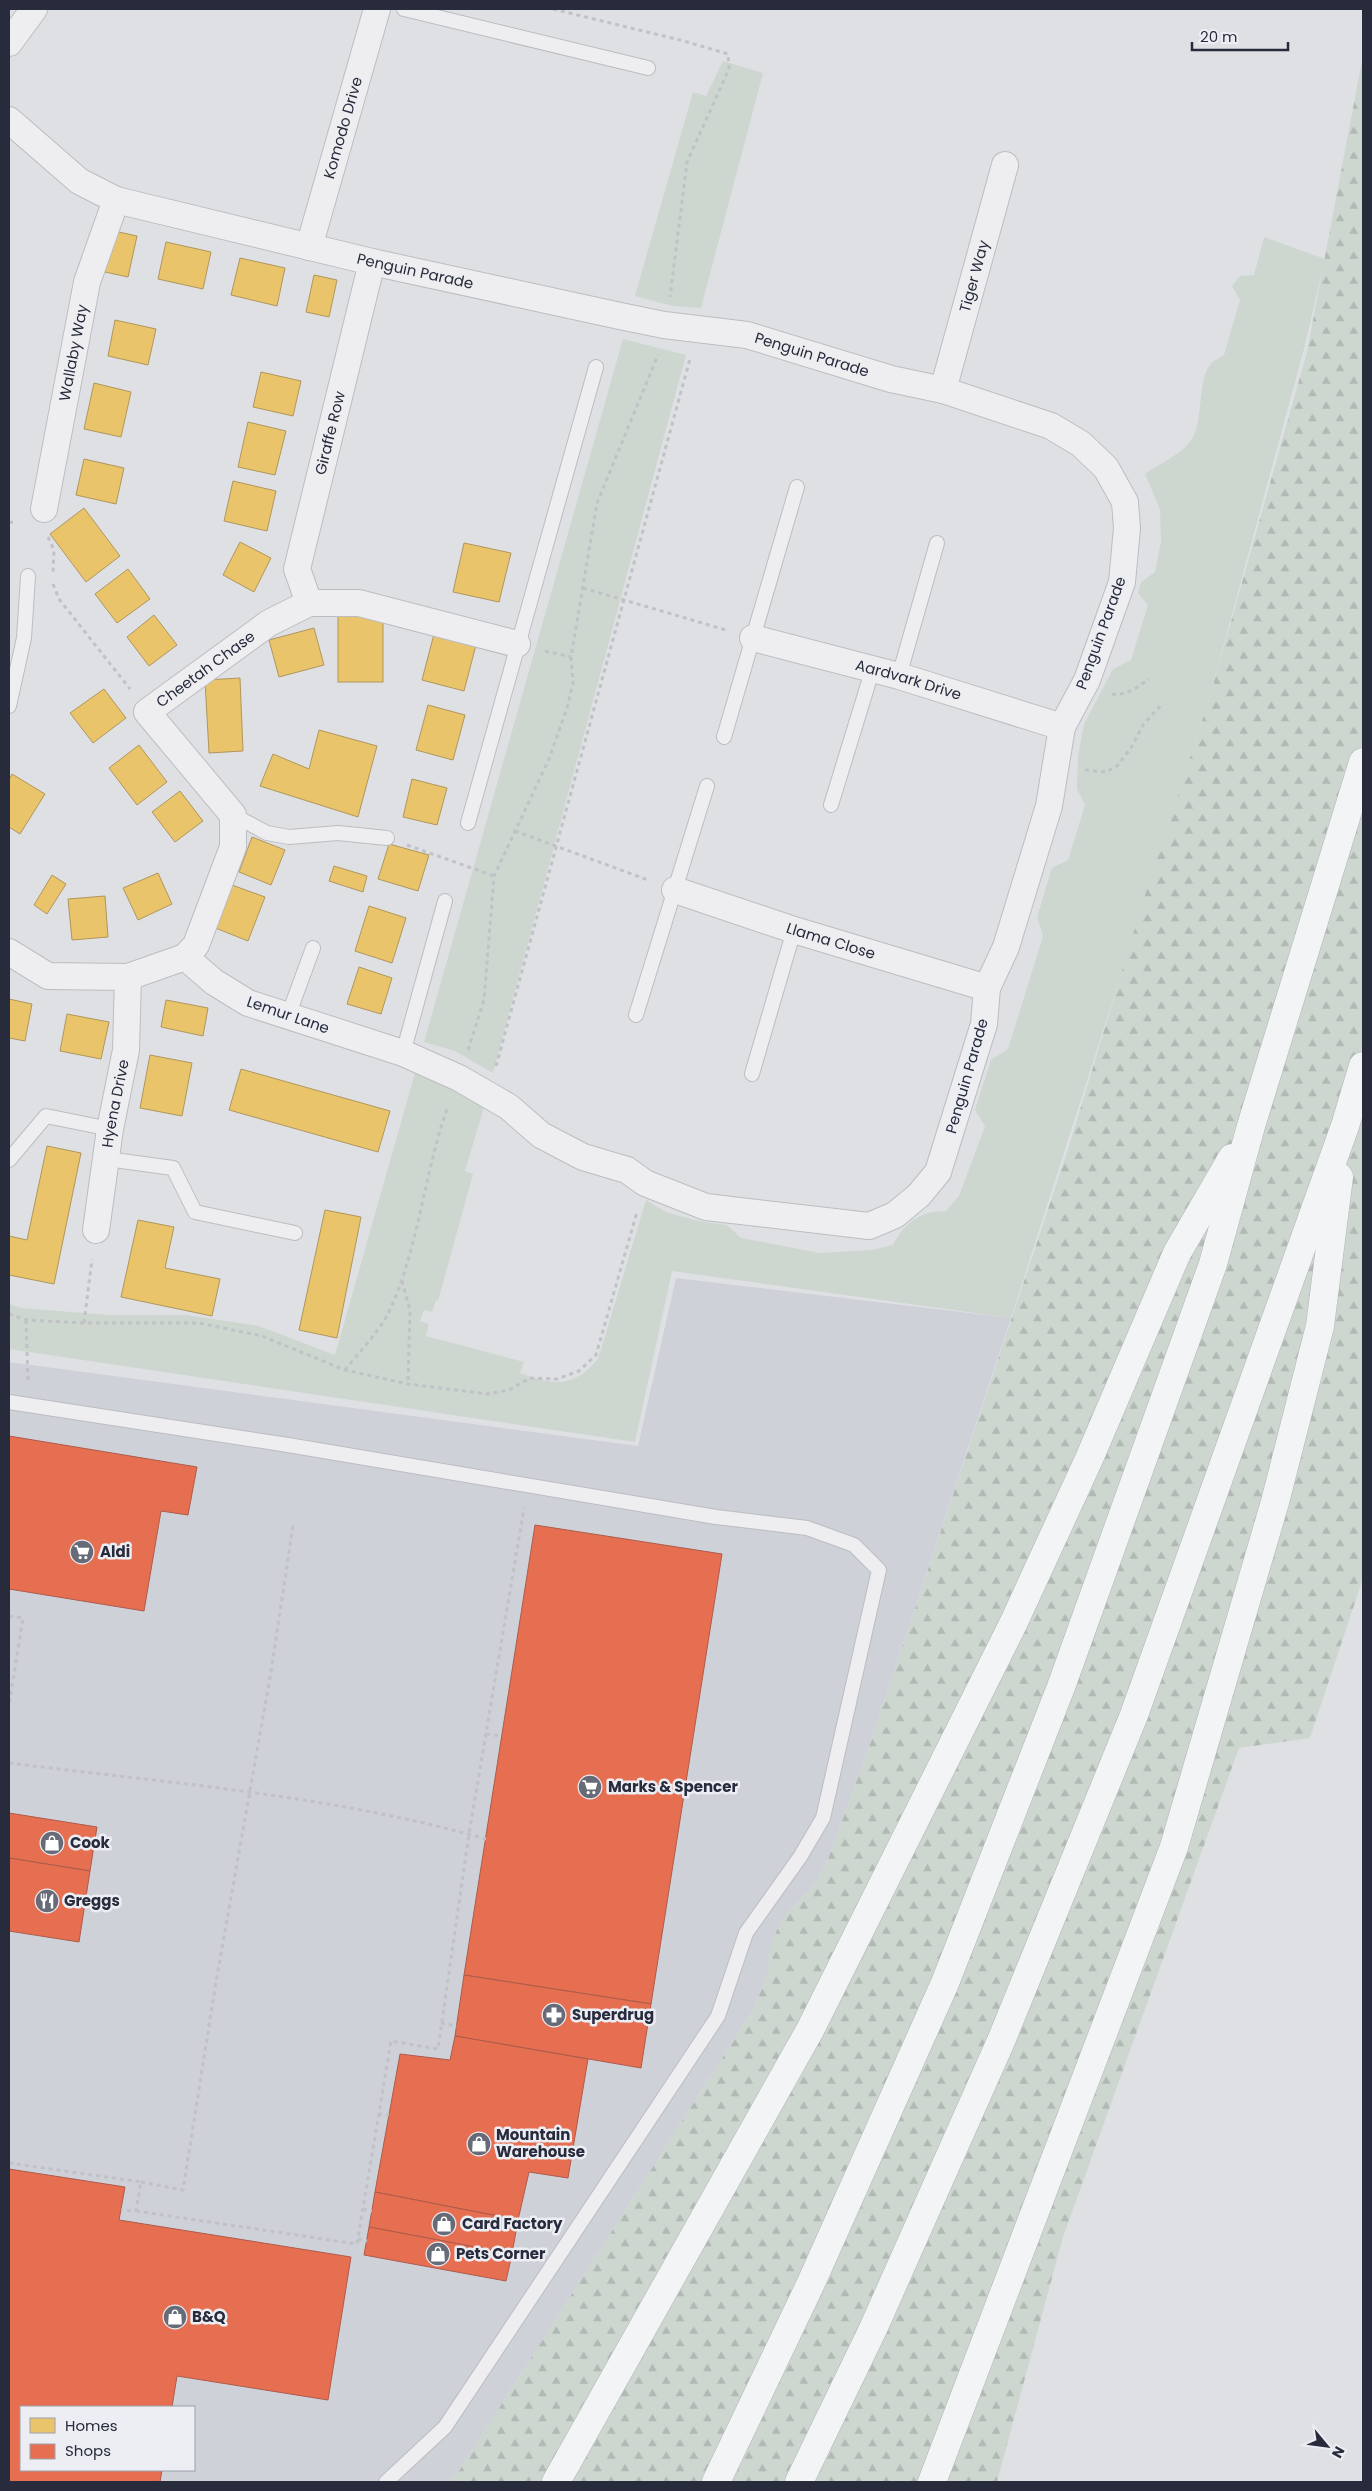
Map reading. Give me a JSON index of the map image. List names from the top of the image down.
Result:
{
  "streets": {
    "street": [
      "Komodo Drive",
      "Penguin Parade",
      "Tiger Way",
      "Wallaby Way",
      "Giraffe Row",
      "Cheetah Chase",
      "Aardvark Drive",
      "Llama Close",
      "Lemur Lane",
      "Hyena Drive"
    ]
  },
  "crossings": [
    ["Komodo Drive", "Penguin Parade"],
    ["Penguin Parade", "Tiger Way"],
    ["Penguin Parade", "Wallaby Way"],
    ["Penguin Parade", "Giraffe Row"],
    ["Penguin Parade", "Aardvark Drive"],
    ["Penguin Parade", "Llama Close"],
    ["Penguin Parade", "Lemur Lane"],
    ["Giraffe Row", "Cheetah Chase"]
  ],
  "places": {
    "supermarket": ["Aldi", "Marks & Spencer"],
    "shop": [
      "Cook",
      "Mountain Warehouse",
      "Card Factory",
      "Pets Corner",
      "B&Q"
    ],
    "restaurant": ["Greggs"],
    "pharmacy": ["Superdrug"]
  },
  "legend": ["Homes", "Shops"],
  "scale_bar": "20 m",
  "north": "bottom right"
}
